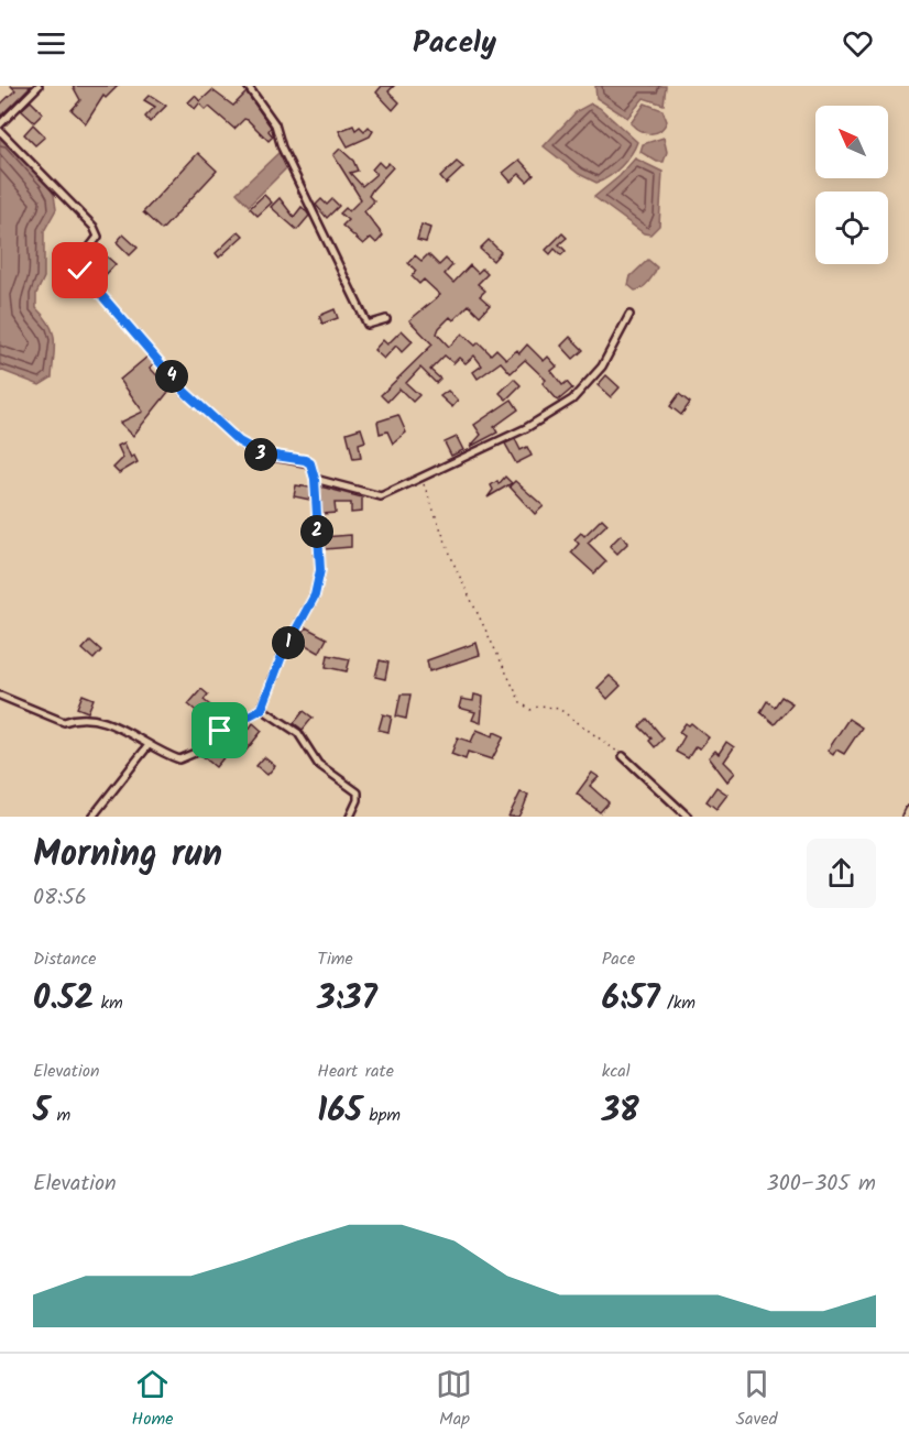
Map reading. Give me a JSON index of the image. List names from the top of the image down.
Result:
{
  "north": "top left",
  "page": {
    "header": "Pacely",
    "pins": [
      "4",
      "3",
      "2",
      "1"
    ],
    "heading": ["Morning run", "08:56"],
    "stats": [
      ["Distance", "0.52 km"],
      ["Time", "3:37"],
      ["Pace", "6:57 /km"],
      ["Elevation", "5 m"],
      ["Heart rate", "165 bpm"],
      ["kcal", "38"]
    ],
    "chart": ["Elevation", "300–305 m"],
    "tabs": ["Home", "Map", "Saved"]
  }
}
